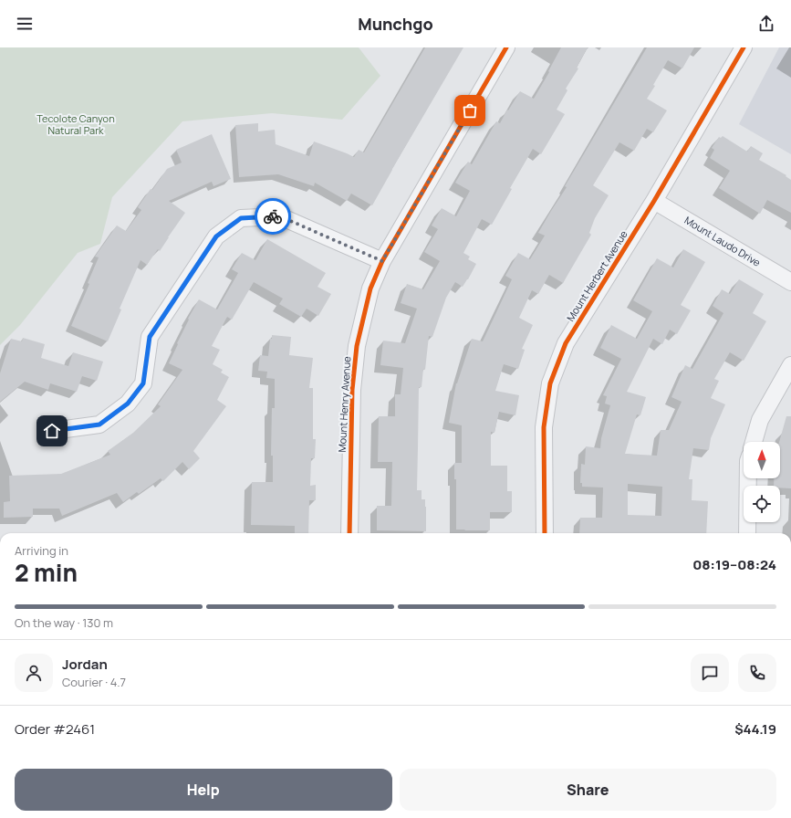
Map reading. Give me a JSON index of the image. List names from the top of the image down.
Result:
{
  "streets": {
    "street": ["Mount Laudo Drive", "Mount Herbert Avenue", "Mount Henry Avenue"]
  },
  "crossings": [
    ["Mount Laudo Drive", "Mount Herbert Avenue"]
  ],
  "parks": ["Tecolote Canyon Natural Park"],
  "north": "top",
  "page": {
    "header": "Munchgo",
    "heading": ["2 min", "Arriving in", "08:19–08:24"],
    "panel": [
      "Jordan",
      "Courier · 4.7",
      "Order #2461",
      "$44.19"
    ],
    "bar": "On the way · 130 m",
    "buttons": ["Help", "Share"]
  }
}
